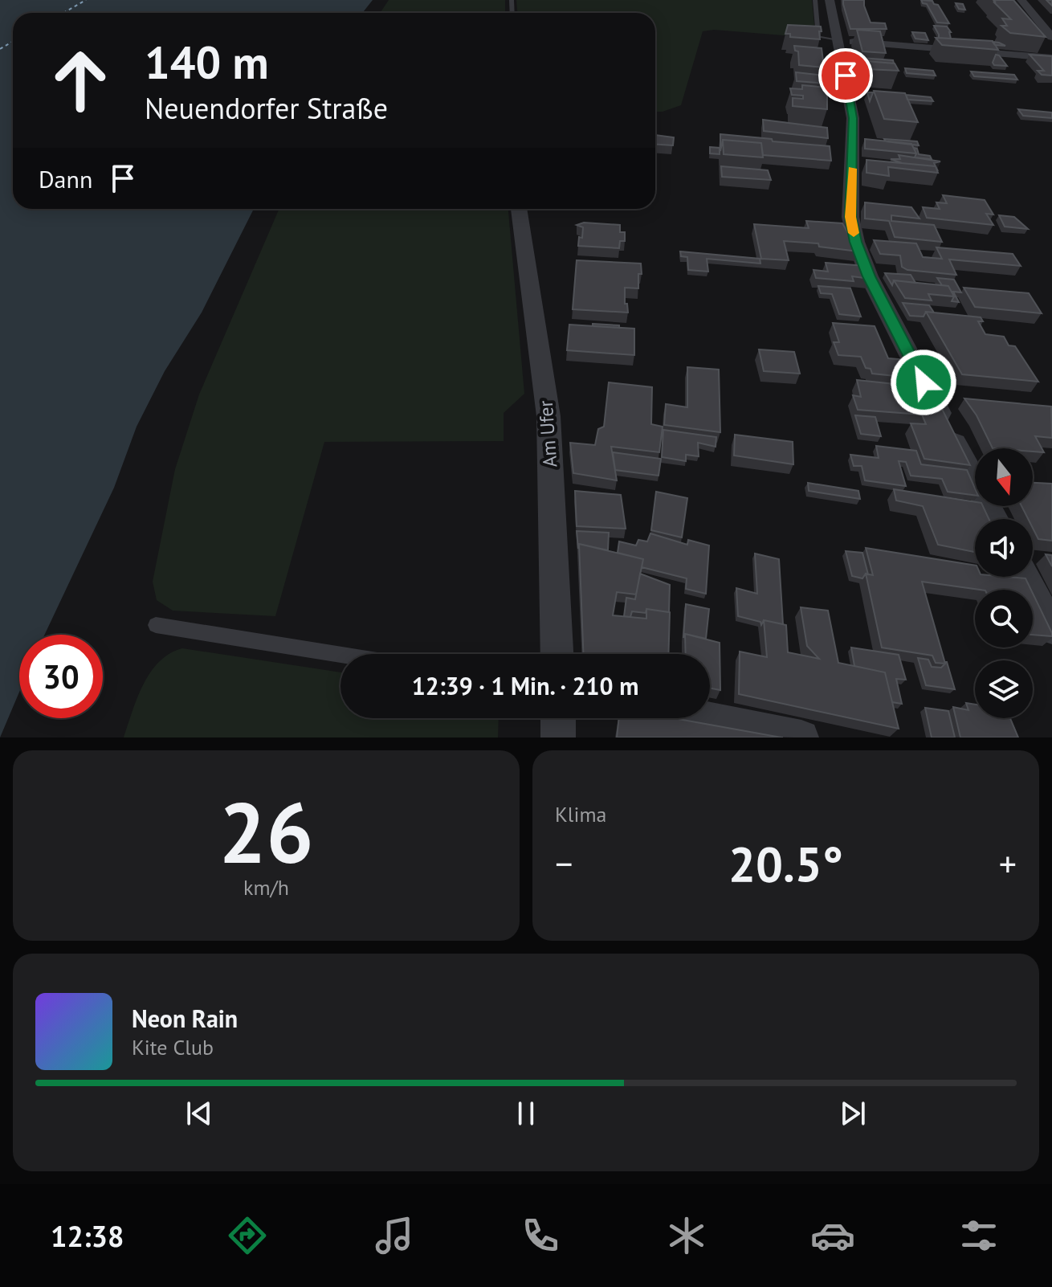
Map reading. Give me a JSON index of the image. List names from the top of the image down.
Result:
{
  "streets": {
    "street": ["Am Ufer"]
  },
  "north": "bottom",
  "page": {
    "turn": ["140 m", "Neuendorfer Straße"],
    "then": "Dann",
    "limit": "30",
    "trip": "12:39 · 1 Min. · 210 m",
    "tile": [
      ["26", "km/h"],
      "Klima"
    ],
    "heat": ["−", "20.5°", "+"],
    "song": ["Neon Rain", "Kite Club"],
    "tabs": "12:38"
  }
}
